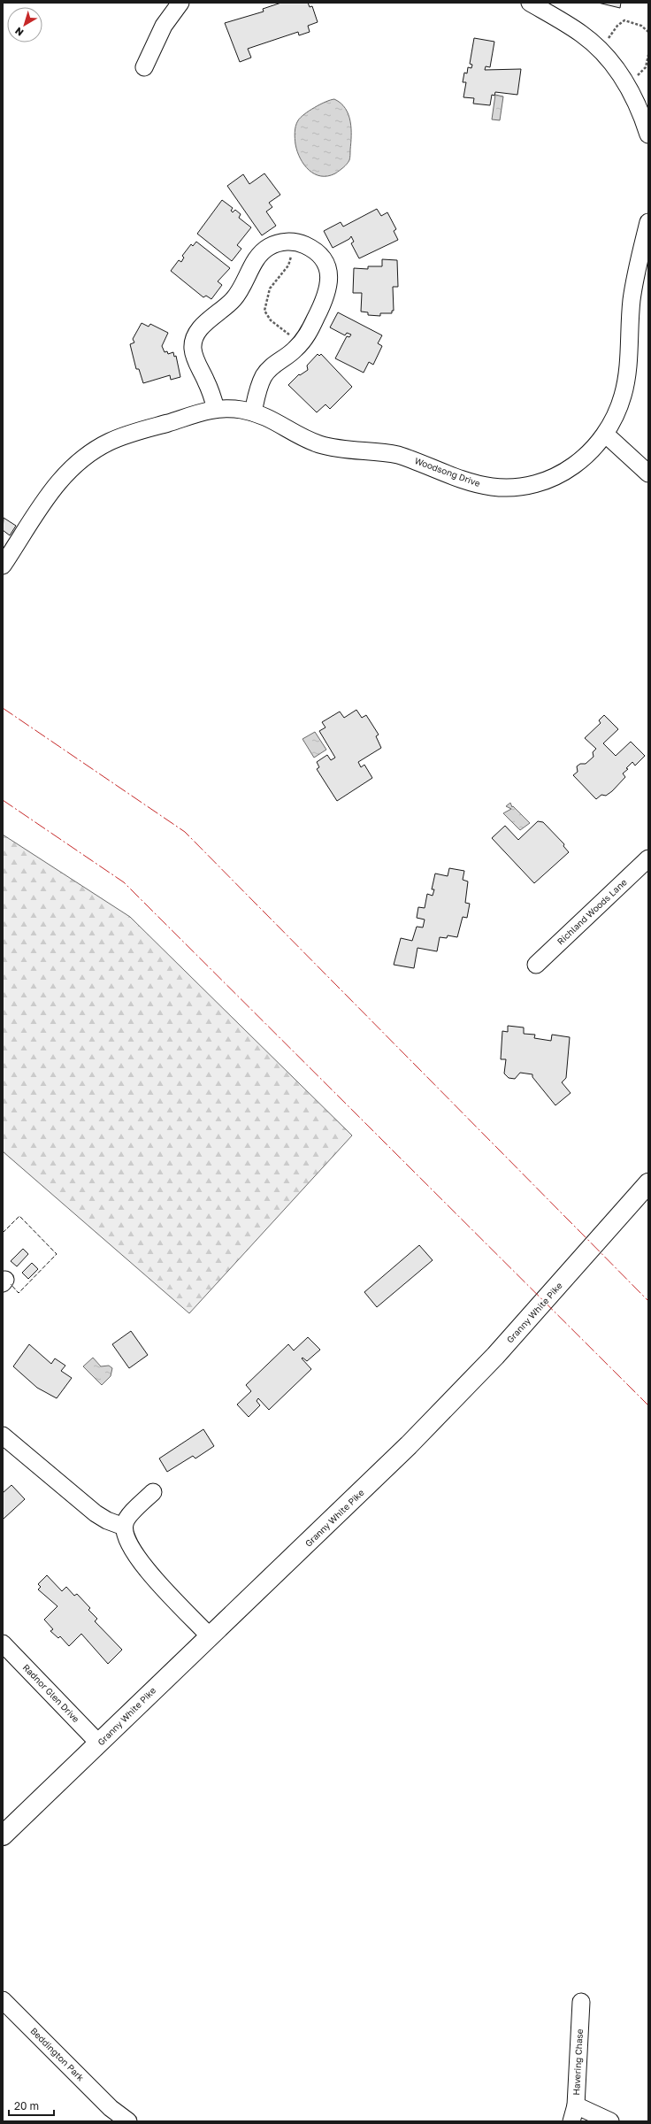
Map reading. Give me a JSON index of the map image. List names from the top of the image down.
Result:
{
  "streets": {
    "main road": ["Granny White Pike"],
    "street": [
      "Woodsong Drive",
      "Richland Woods Lane",
      "Radnor Glen Drive",
      "Beddington Park",
      "Havering Chase"
    ]
  },
  "crossings": [
    ["Granny White Pike", "Radnor Glen Drive"]
  ],
  "scale_bar": "20 m",
  "north": "bottom left"
}
